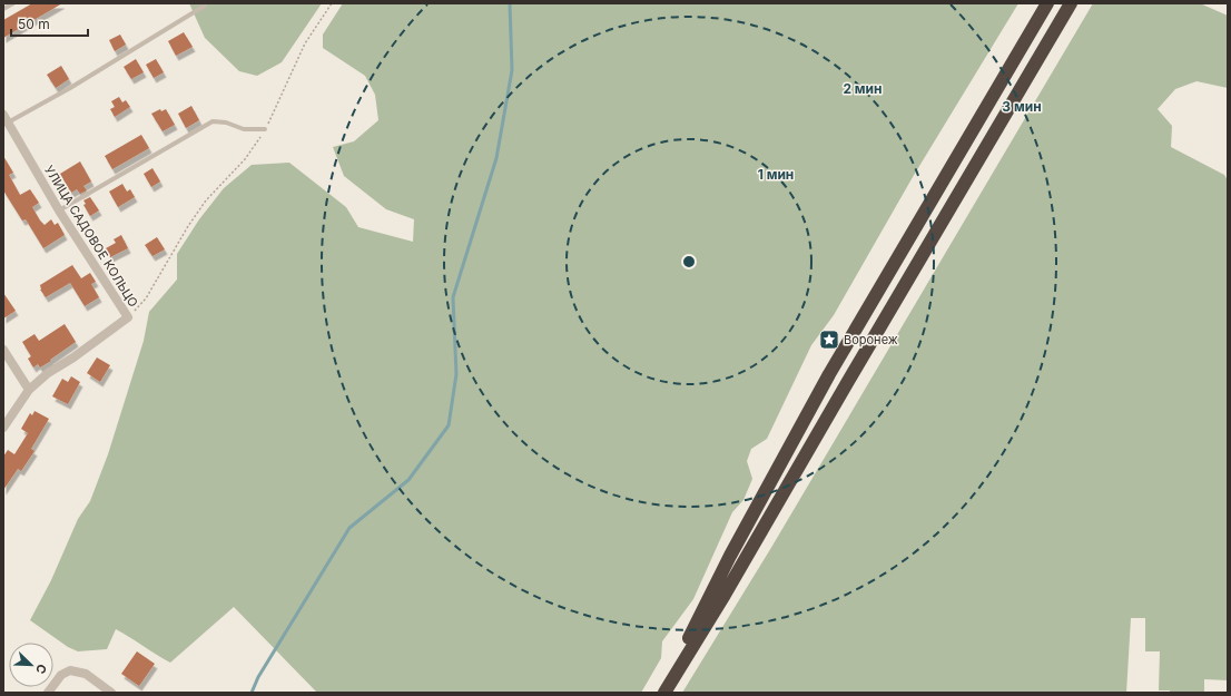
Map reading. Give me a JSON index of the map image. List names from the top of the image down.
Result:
{
  "streets": {
    "street": ["УЛИЦА САДОВОЕ КОЛЬЦО"]
  },
  "places": {
    "place": ["Воронеж"]
  },
  "scale_bar": "50 m",
  "north": "bottom right",
  "rings": ["2 мин", "3 мин", "1 мин"]
}
